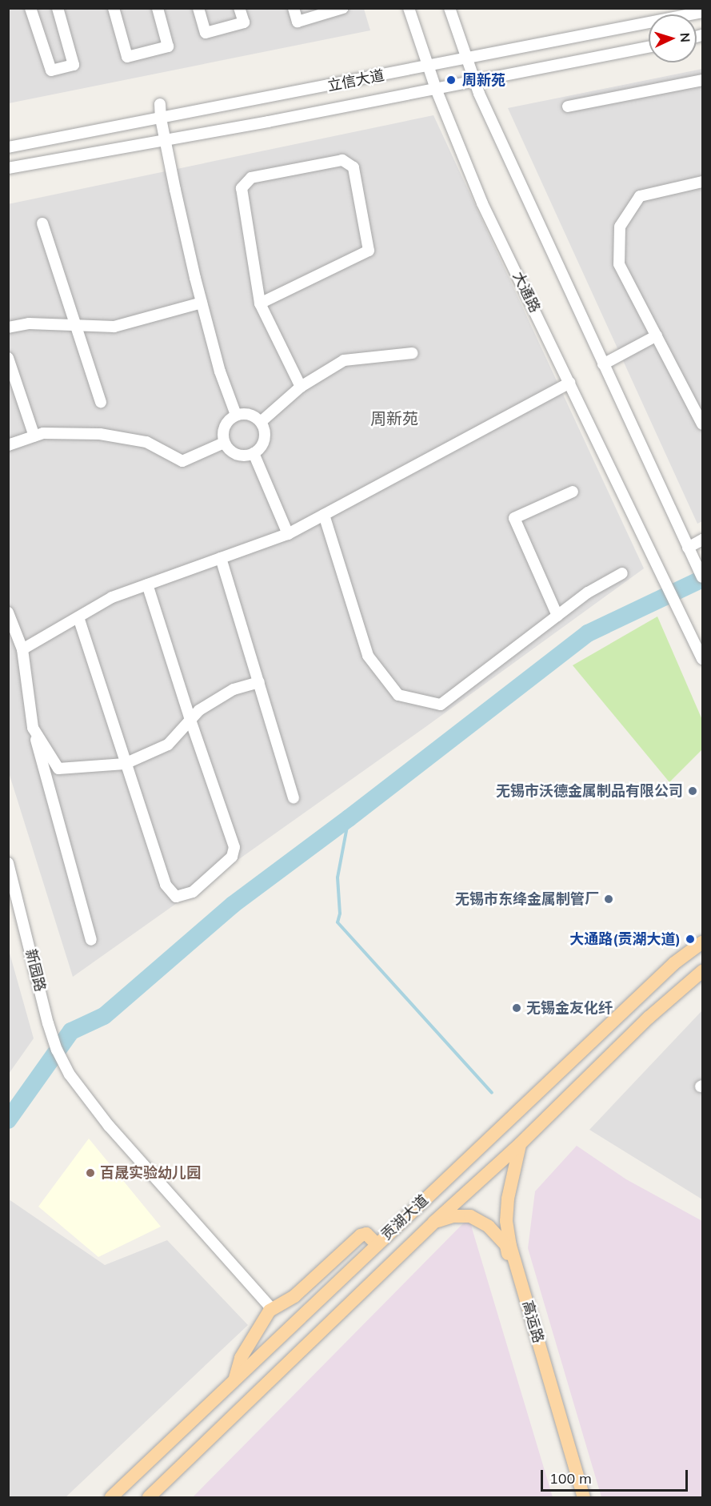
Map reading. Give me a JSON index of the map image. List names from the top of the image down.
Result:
{
  "streets": {
    "main road": ["贡湖大道", "高运路"],
    "street": ["立信大道", "大通路", "新园路"]
  },
  "crossings": [
    ["立信大道", "大通路"],
    ["贡湖大道", "高运路"]
  ],
  "districts": ["周新苑"],
  "places": [
    "周新苑",
    "无锡市沃德金属制品有限公司",
    "无锡市东绛金属制管厂",
    "大通路(贡湖大道)",
    "无锡金友化纤",
    "百晟实验幼儿园"
  ],
  "scale_bar": "100 m",
  "north": "right"
}
